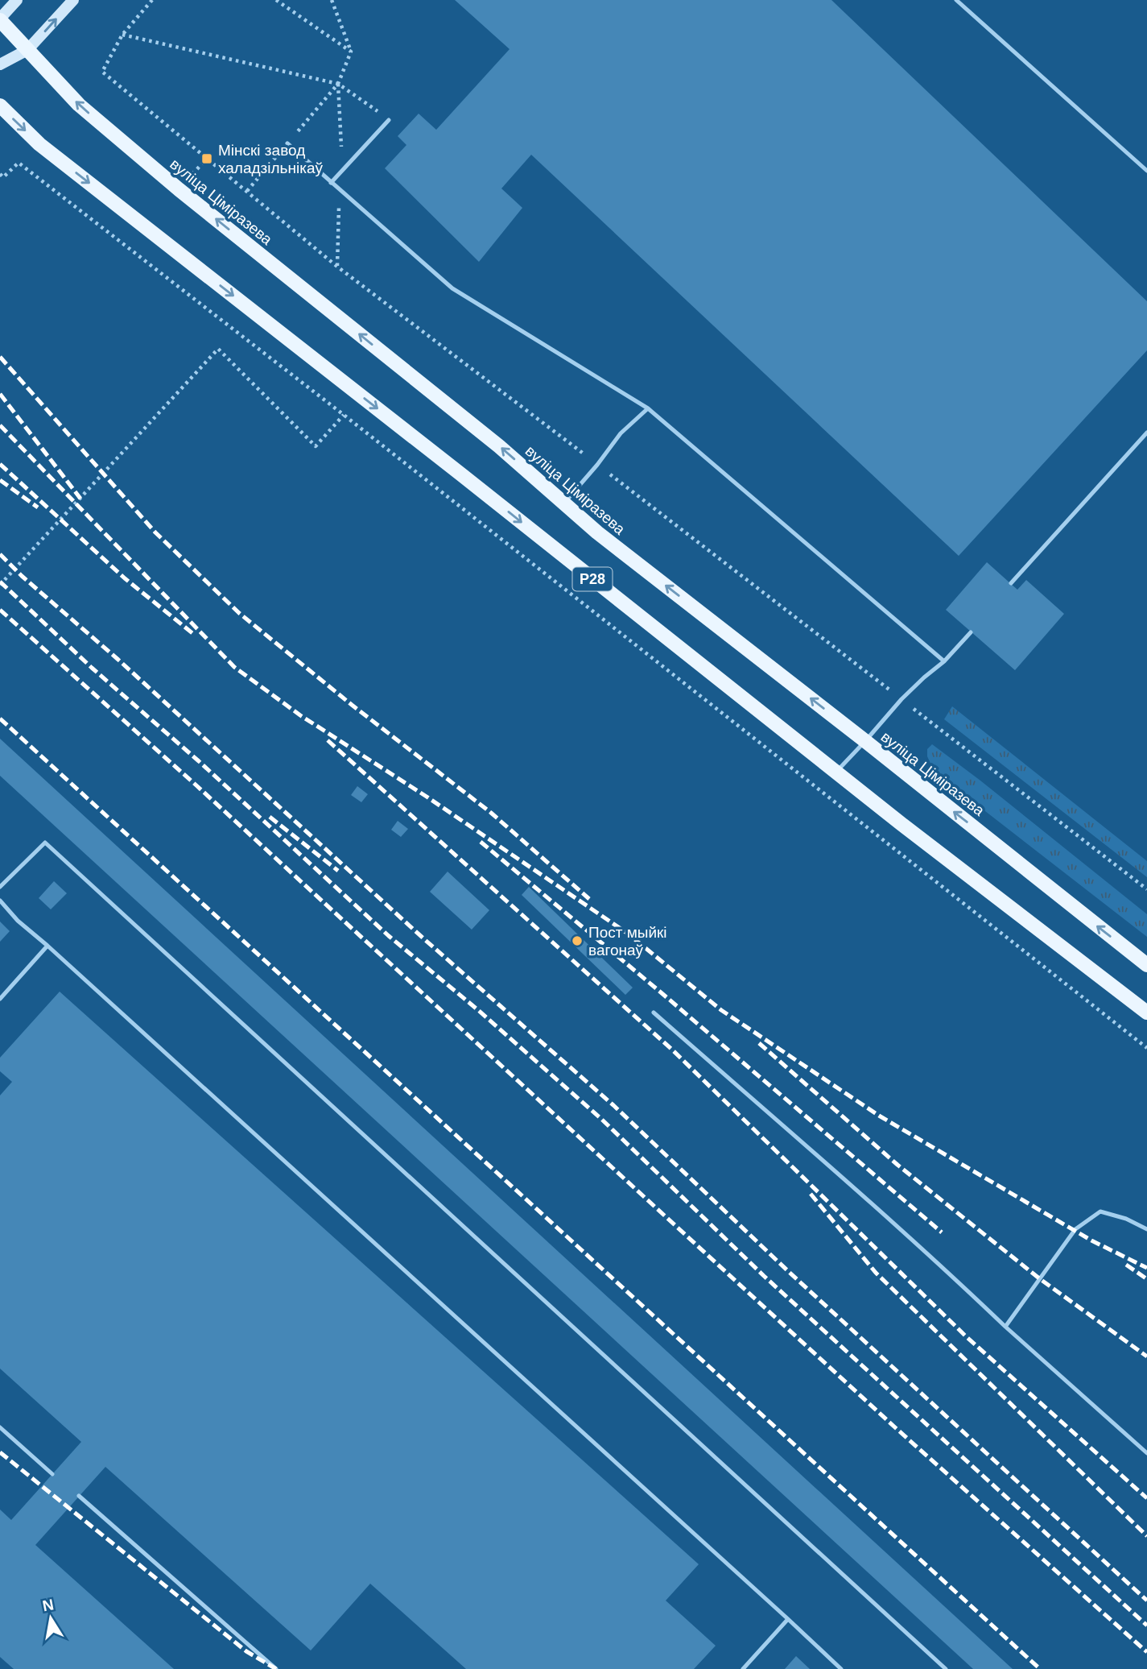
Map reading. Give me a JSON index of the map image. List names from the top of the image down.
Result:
{
  "streets": {
    "main road": ["вуліца Ціміразева", "Р28"]
  },
  "places": {
    "transit": ["Мінскі завод халадзільнікаў"],
    "other": ["Пост мыйкі вагонаў"]
  },
  "north": "top"
}
